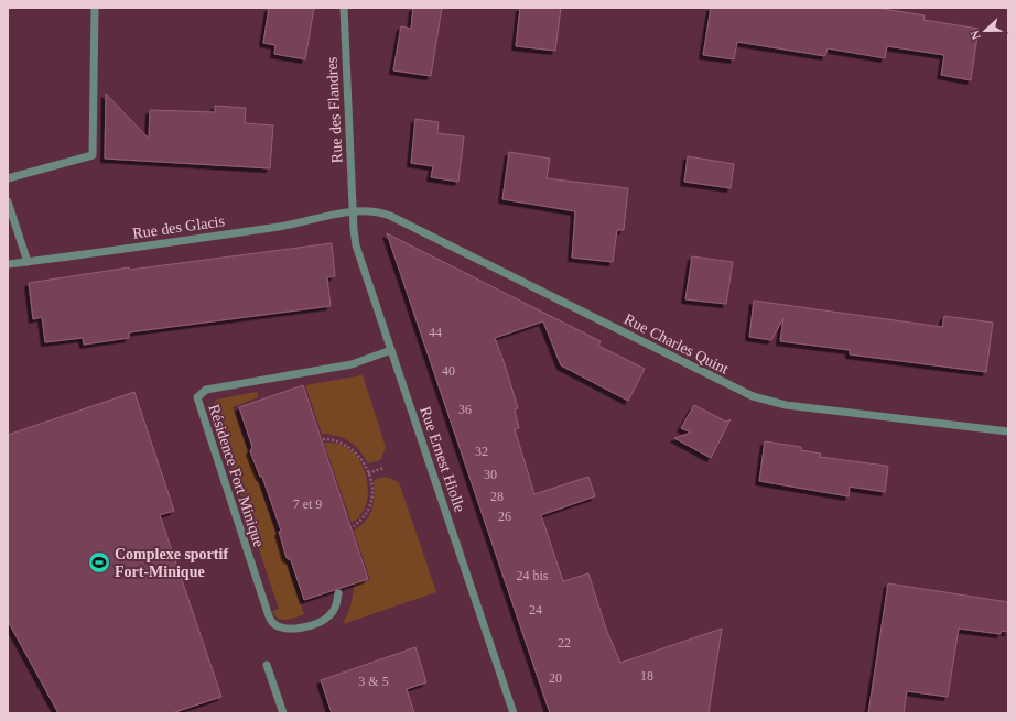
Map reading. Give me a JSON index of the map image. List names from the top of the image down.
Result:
{
  "streets": {
    "street": [
      "Rue des Flandres",
      "Rue des Glacis",
      "Rue Charles Quint",
      "Rue Ernest Hiolle",
      "Résidence Fort Minique"
    ]
  },
  "crossings": [
    ["Rue des Flandres", "Rue des Glacis"],
    ["Rue des Flandres", "Rue Charles Quint"],
    ["Rue des Flandres", "Rue Ernest Hiolle"],
    ["Rue des Glacis", "Rue Charles Quint"],
    ["Rue des Glacis", "Rue Ernest Hiolle"],
    ["Rue Charles Quint", "Rue Ernest Hiolle"],
    ["Rue Ernest Hiolle", "Résidence Fort Minique"]
  ],
  "places": {
    "sports": ["Complexe sportif Fort-Minique"]
  },
  "house_numbers": [
    "44",
    "40",
    "36",
    "32",
    "30",
    "28",
    "7 et 9",
    "26",
    "24 bis",
    "24",
    "22",
    "18",
    "20",
    "3 & 5"
  ],
  "north": "left"
}
